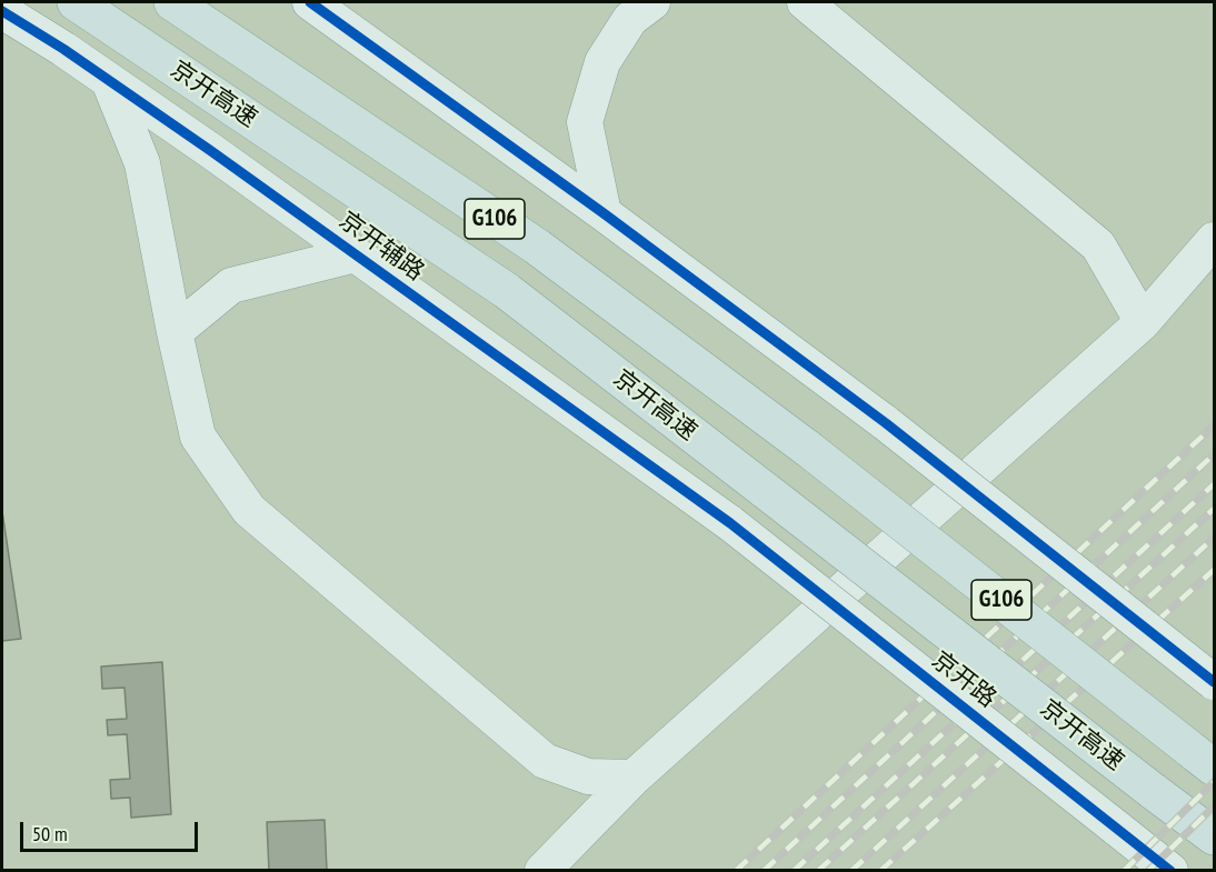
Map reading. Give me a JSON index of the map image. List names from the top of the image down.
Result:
{
  "streets": {
    "highway": ["京开高速", "G106"],
    "main road": ["京开辅路", "京开路"]
  },
  "crossings": [
    ["京开辅路", "京开路"]
  ],
  "scale_bar": "50 m"
}
